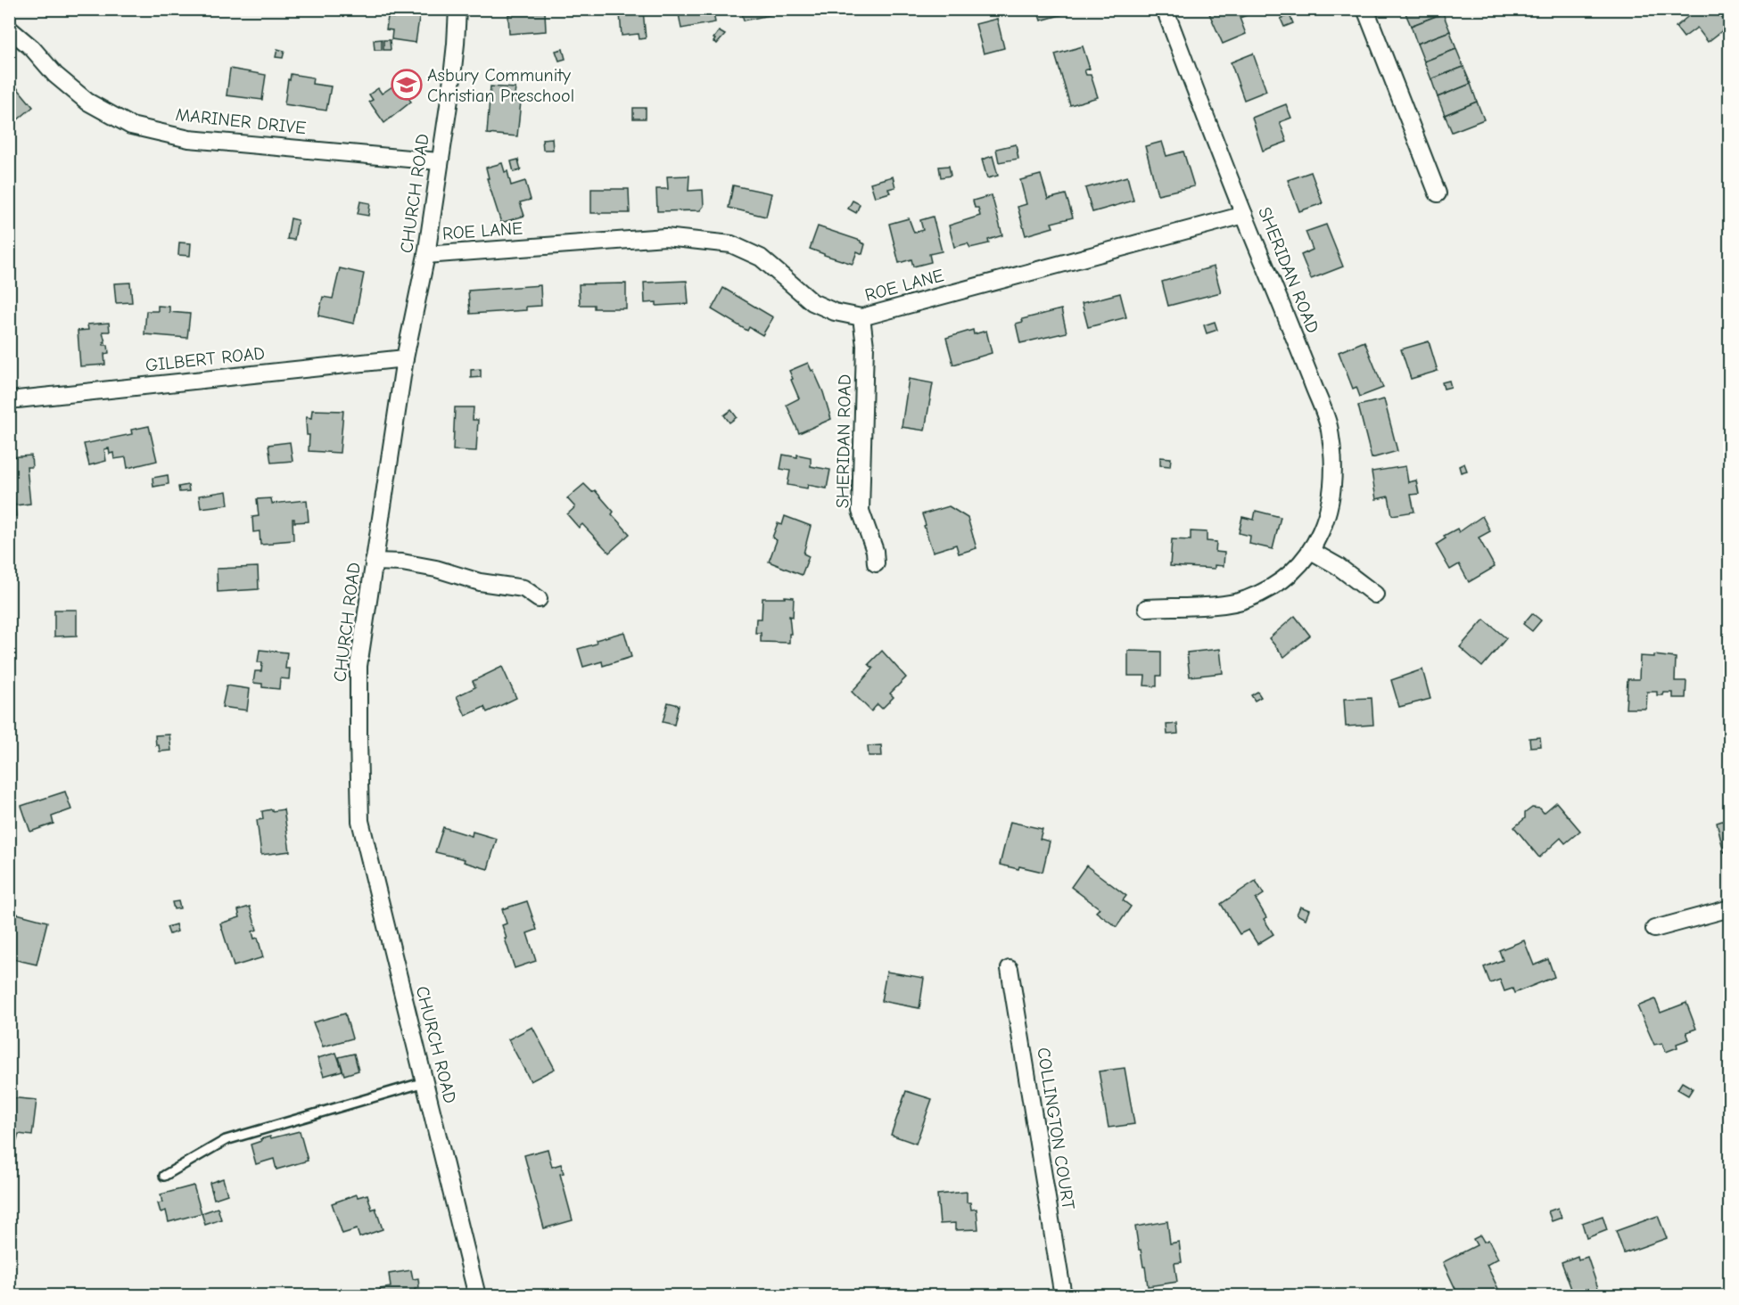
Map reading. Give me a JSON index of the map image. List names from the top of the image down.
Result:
{
  "streets": {
    "street": [
      "MARINER DRIVE",
      "CHURCH ROAD",
      "ROE LANE",
      "SHERIDAN ROAD",
      "GILBERT ROAD",
      "COLLINGTON COURT"
    ]
  },
  "crossings": [
    ["MARINER DRIVE", "CHURCH ROAD"],
    ["CHURCH ROAD", "ROE LANE"],
    ["CHURCH ROAD", "GILBERT ROAD"],
    ["ROE LANE", "SHERIDAN ROAD"]
  ],
  "places": {
    "school or university": ["Asbury Community Christian Preschool"]
  }
}
